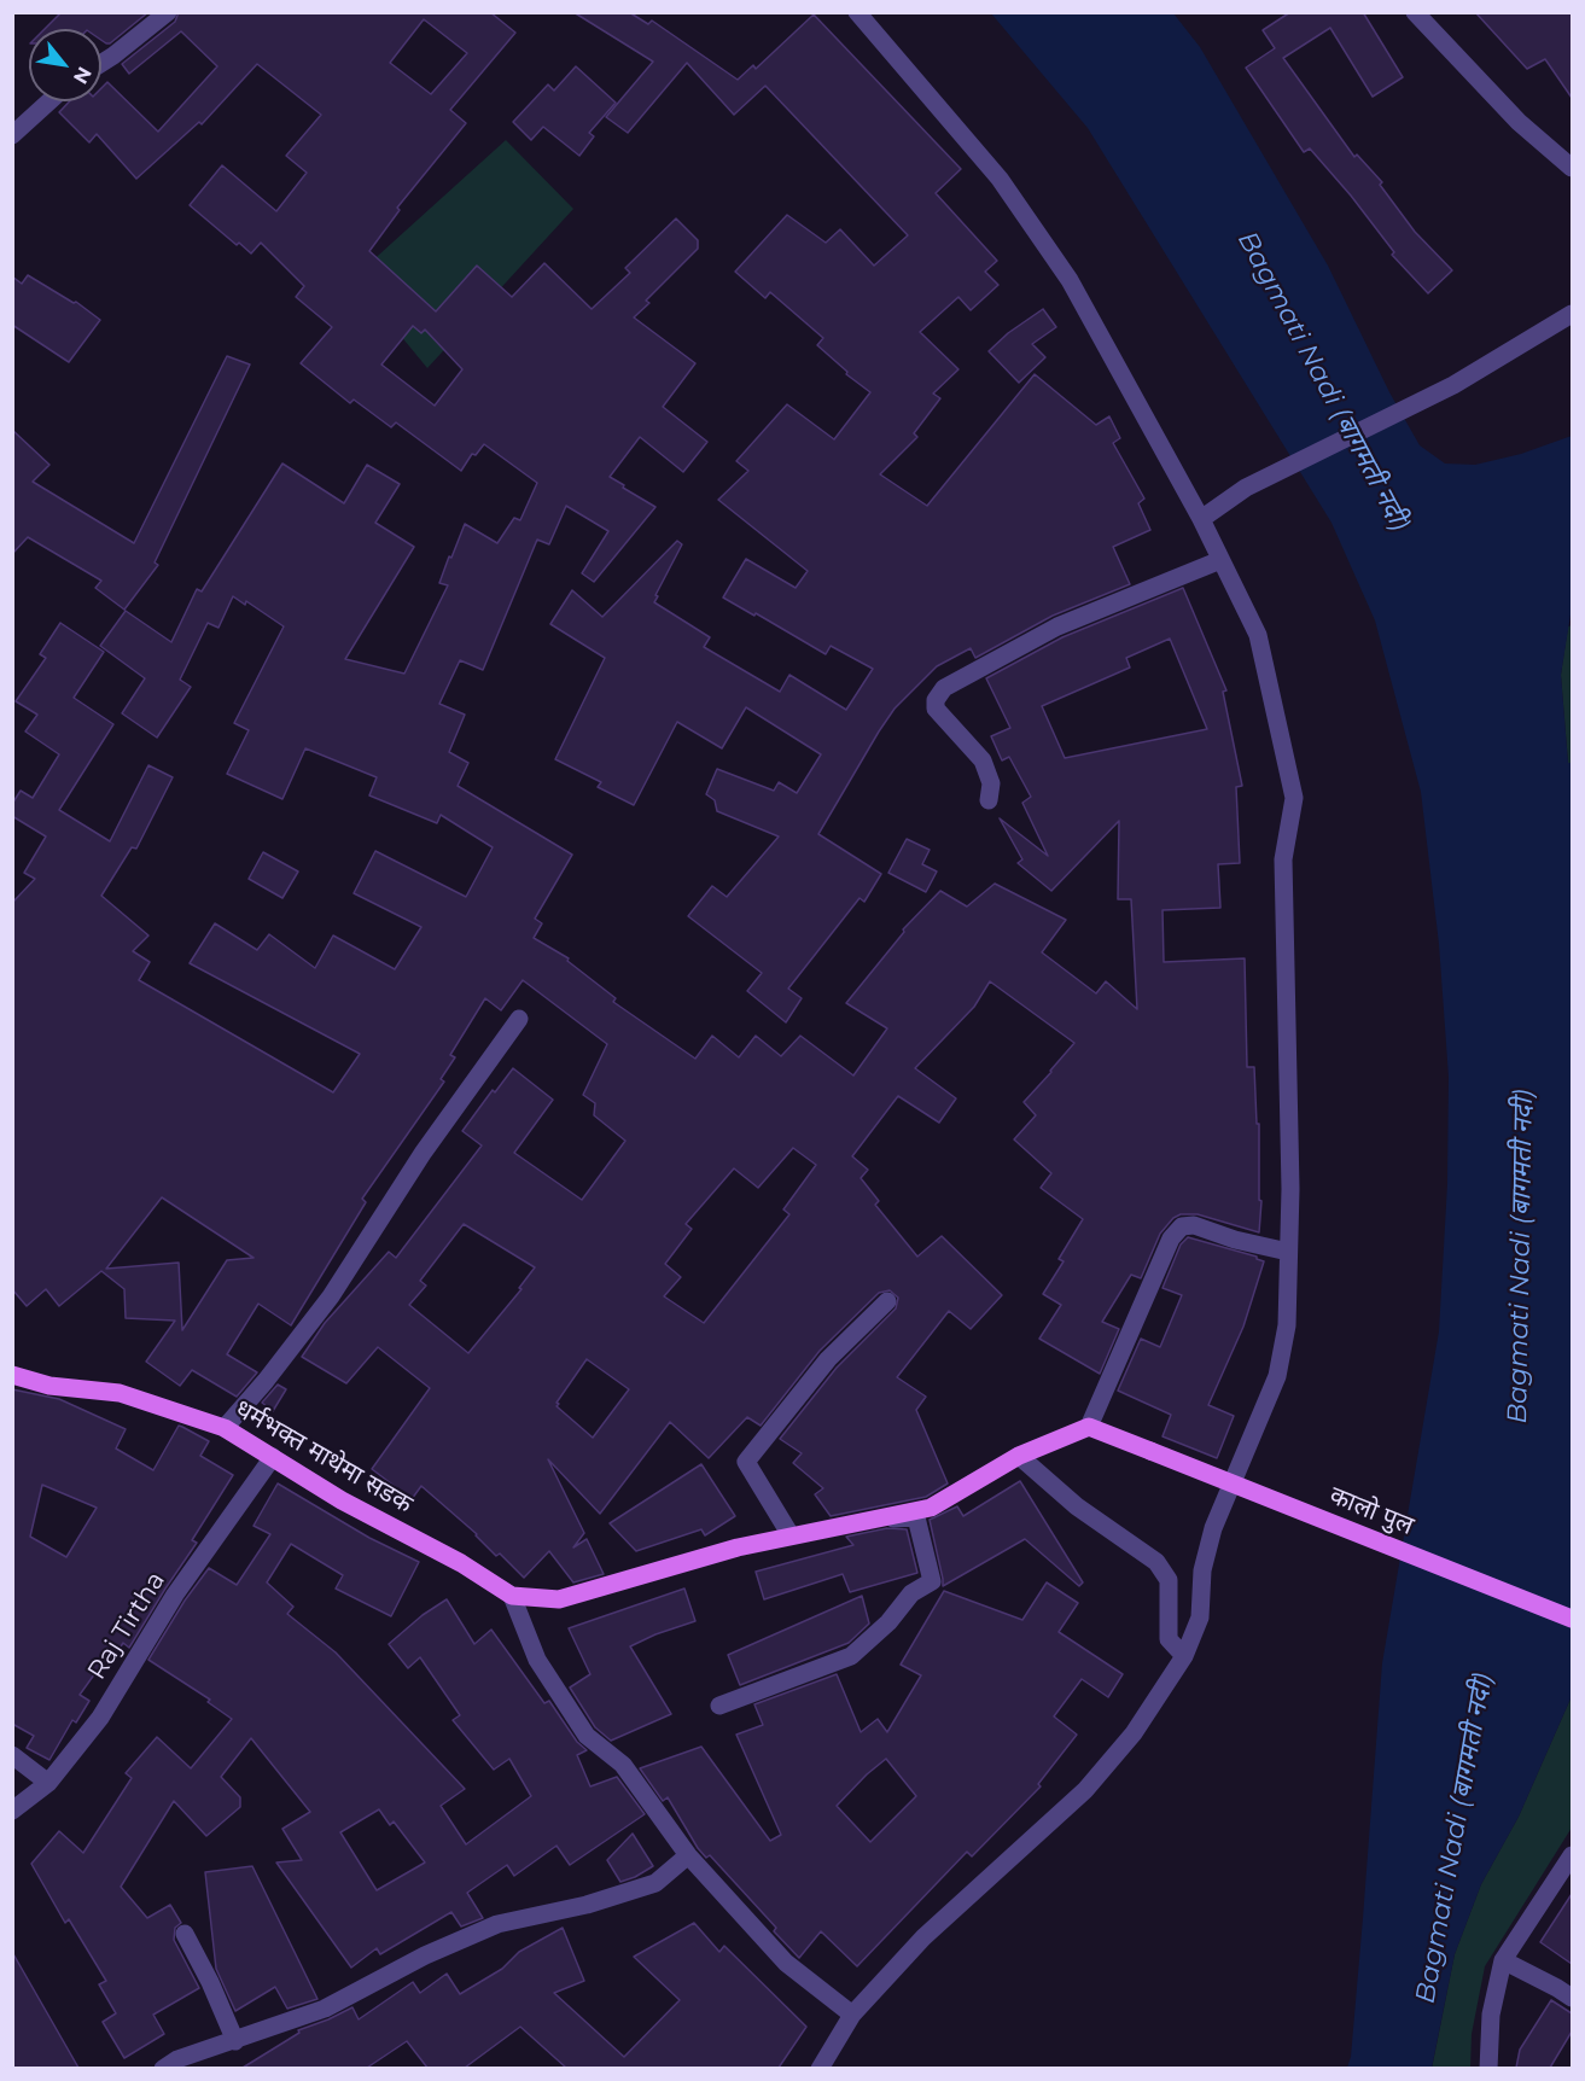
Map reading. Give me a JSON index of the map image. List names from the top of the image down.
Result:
{
  "streets": {
    "main road": ["धर्मभक्त माथेमा सडक", "कालो पुल"],
    "street": ["Raj Tirtha"]
  },
  "crossings": [
    ["धर्मभक्त माथेमा सडक", "Raj Tirtha"]
  ],
  "water": ["Bagmati Nadi (बागमती नदी)"],
  "north": "bottom right"
}
